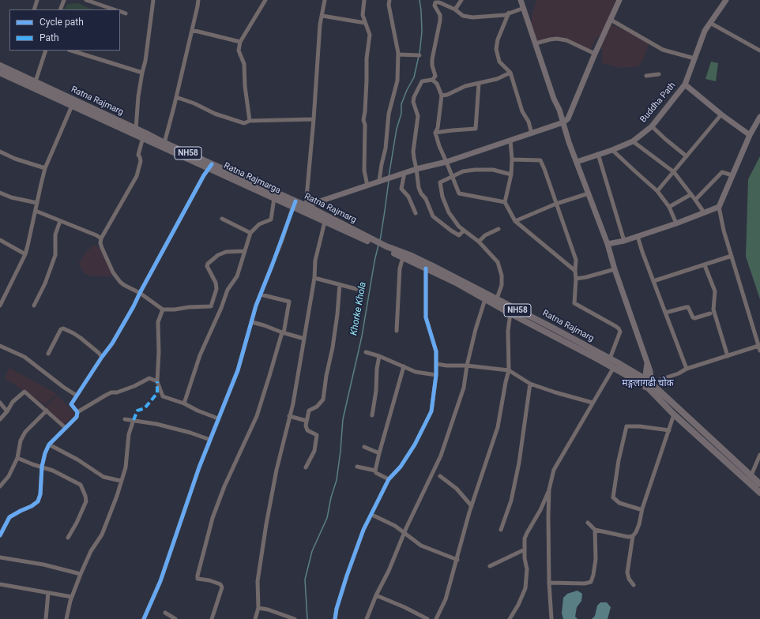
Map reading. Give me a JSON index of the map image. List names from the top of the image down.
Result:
{
  "streets": {
    "main road": [
      "Ratna Rajmarg",
      "Buddha Path",
      "NH58",
      "Ratna Rajmarga"
    ]
  },
  "crossings": [
    ["Ratna Rajmarg", "Ratna Rajmarga"]
  ],
  "districts": ["मङ्गलागढी चोक"],
  "water": ["Khorke Khola"],
  "legend": ["Cycle path", "Path"]
}
